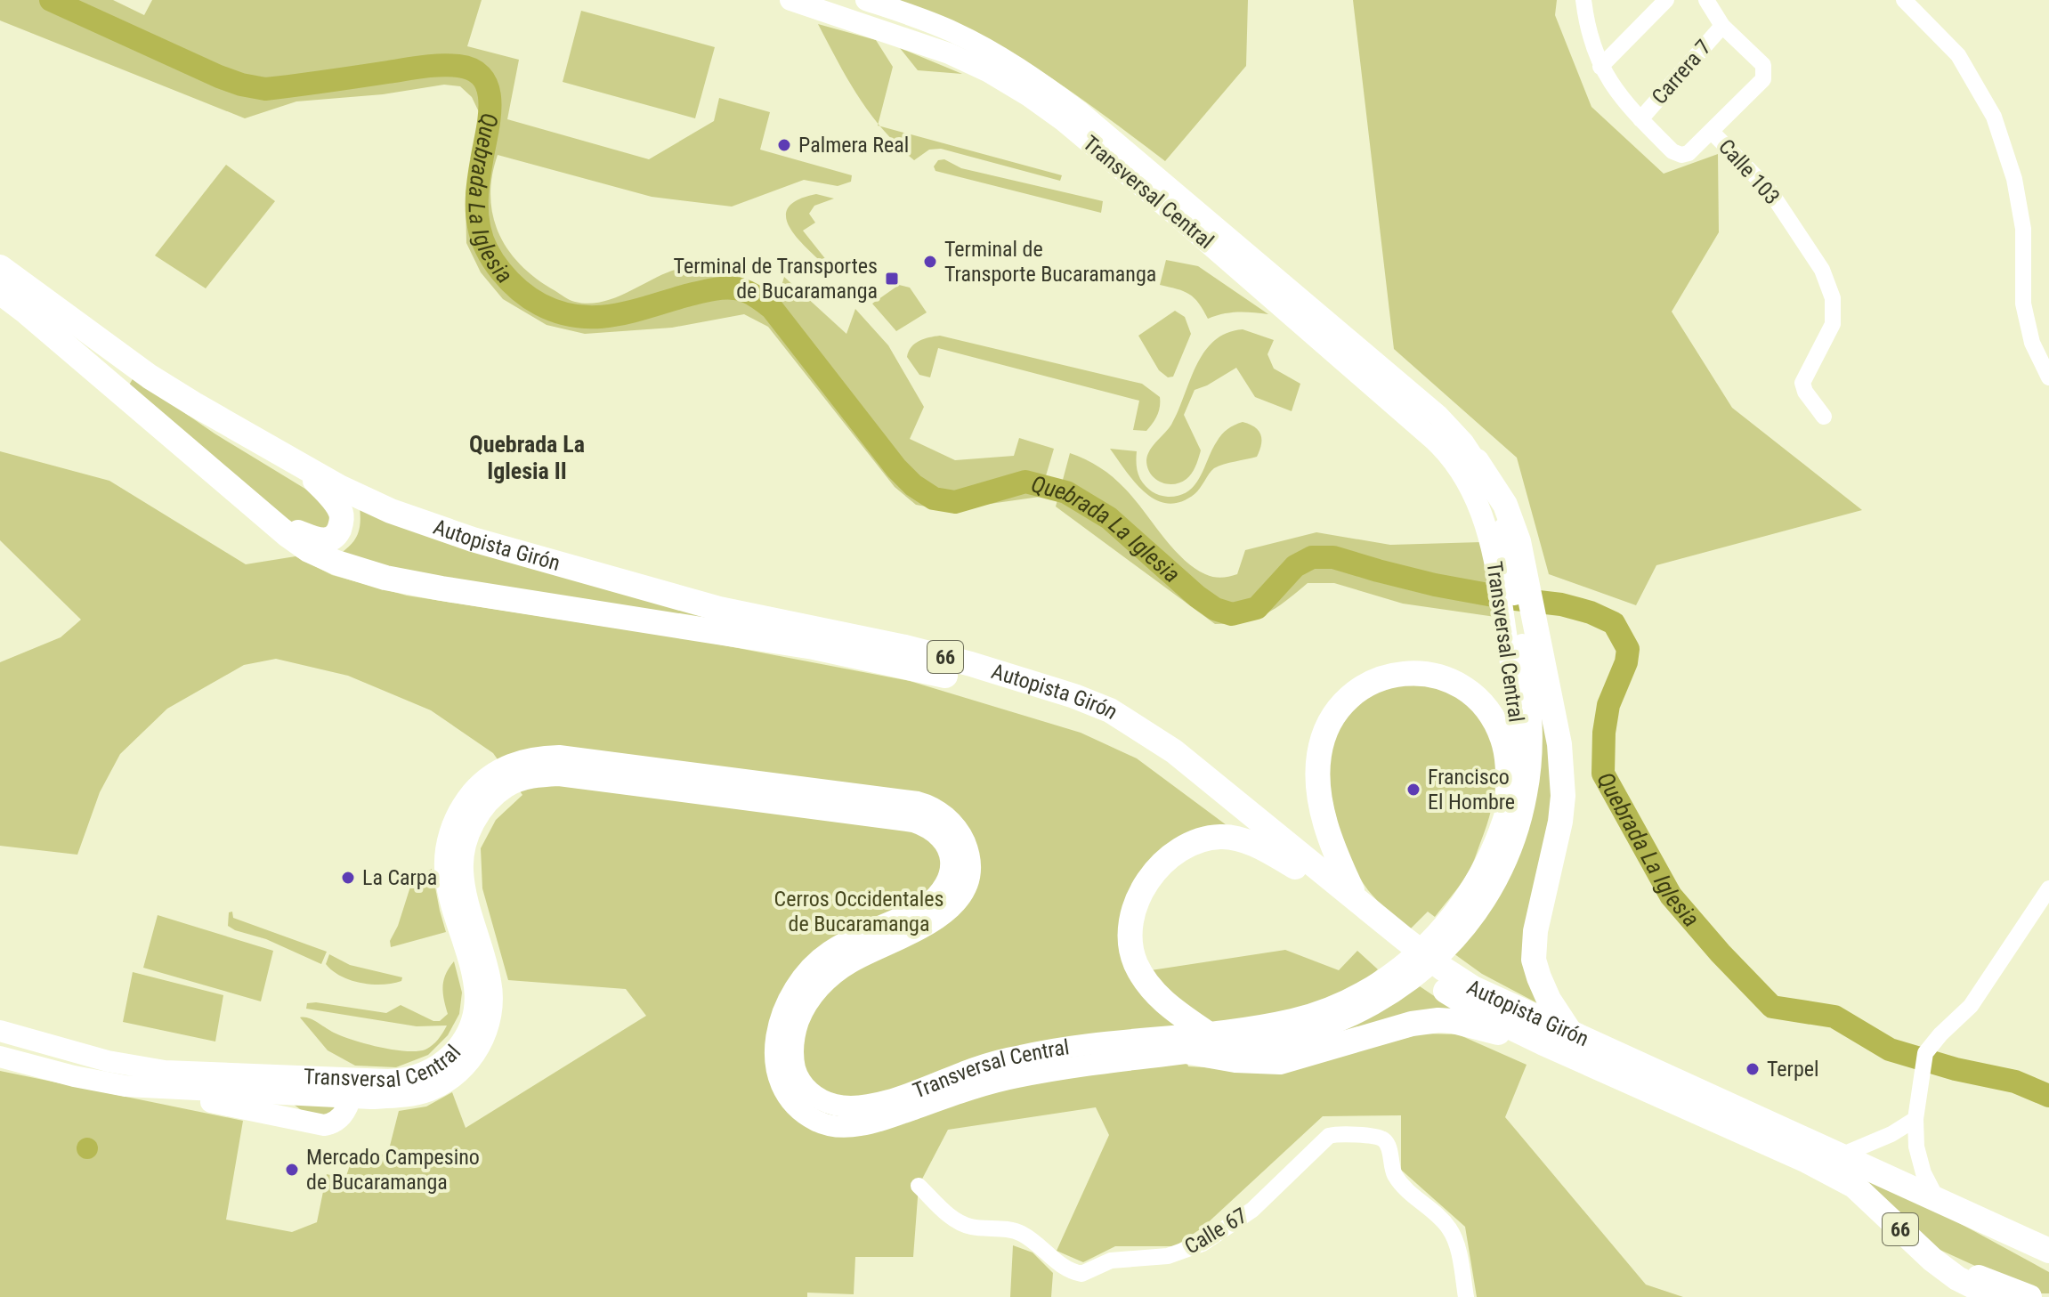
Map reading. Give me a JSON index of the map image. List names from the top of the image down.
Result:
{
  "streets": {
    "highway": ["Autopista Girón", "66"],
    "main road": ["Transversal Central"],
    "street": ["Carrera 7", "Calle 103", "Calle 67"]
  },
  "crossings": [
    ["Carrera 7", "Calle 103"]
  ],
  "districts": ["Quebrada La Iglesia II"],
  "water": ["Quebrada La Iglesia"],
  "parks": ["Cerros Occidentales de Bucaramanga"],
  "places": {
    "other": [
      "Palmera Real",
      "Terminal de Transporte Bucaramanga",
      "Francisco El Hombre",
      "La Carpa",
      "Terpel",
      "Mercado Campesino de Bucaramanga"
    ],
    "transit": ["Terminal de Transportes de Bucaramanga"]
  }
}
